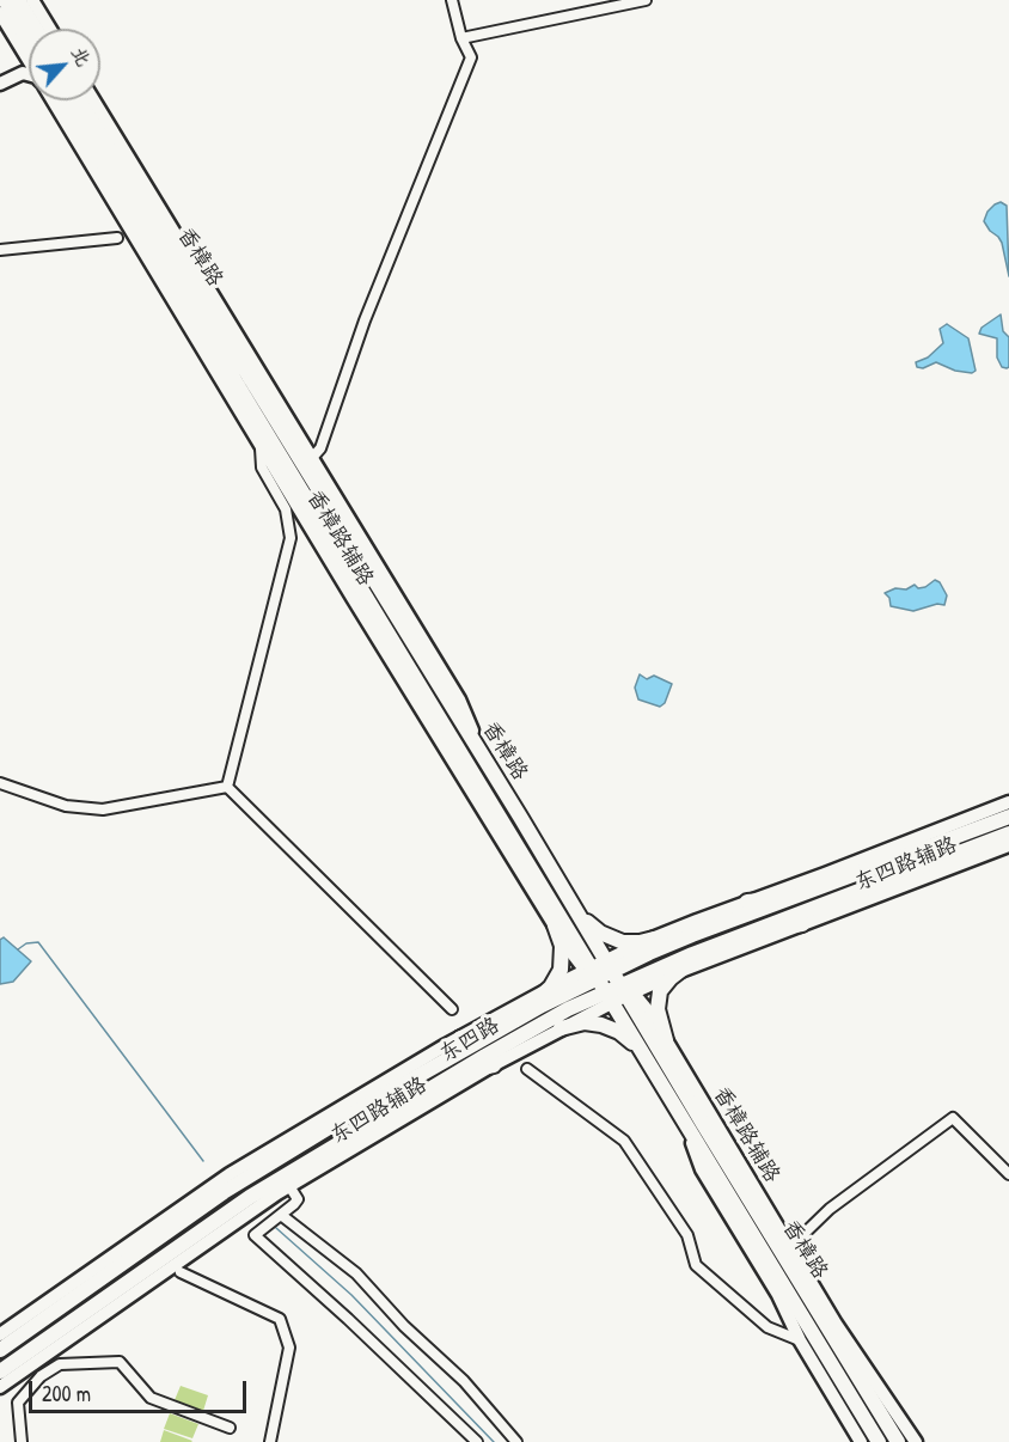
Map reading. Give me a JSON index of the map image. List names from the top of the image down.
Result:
{
  "streets": {
    "main road": ["香樟路", "东四路"],
    "street": ["香樟路辅路", "东四路辅路"]
  },
  "crossings": [
    ["香樟路", "香樟路辅路"],
    ["香樟路", "东四路辅路"],
    ["香樟路", "东四路"],
    ["香樟路辅路", "东四路辅路"],
    ["香樟路辅路", "东四路"],
    ["东四路辅路", "东四路"]
  ],
  "scale_bar": "200 m",
  "north": "top right"
}
